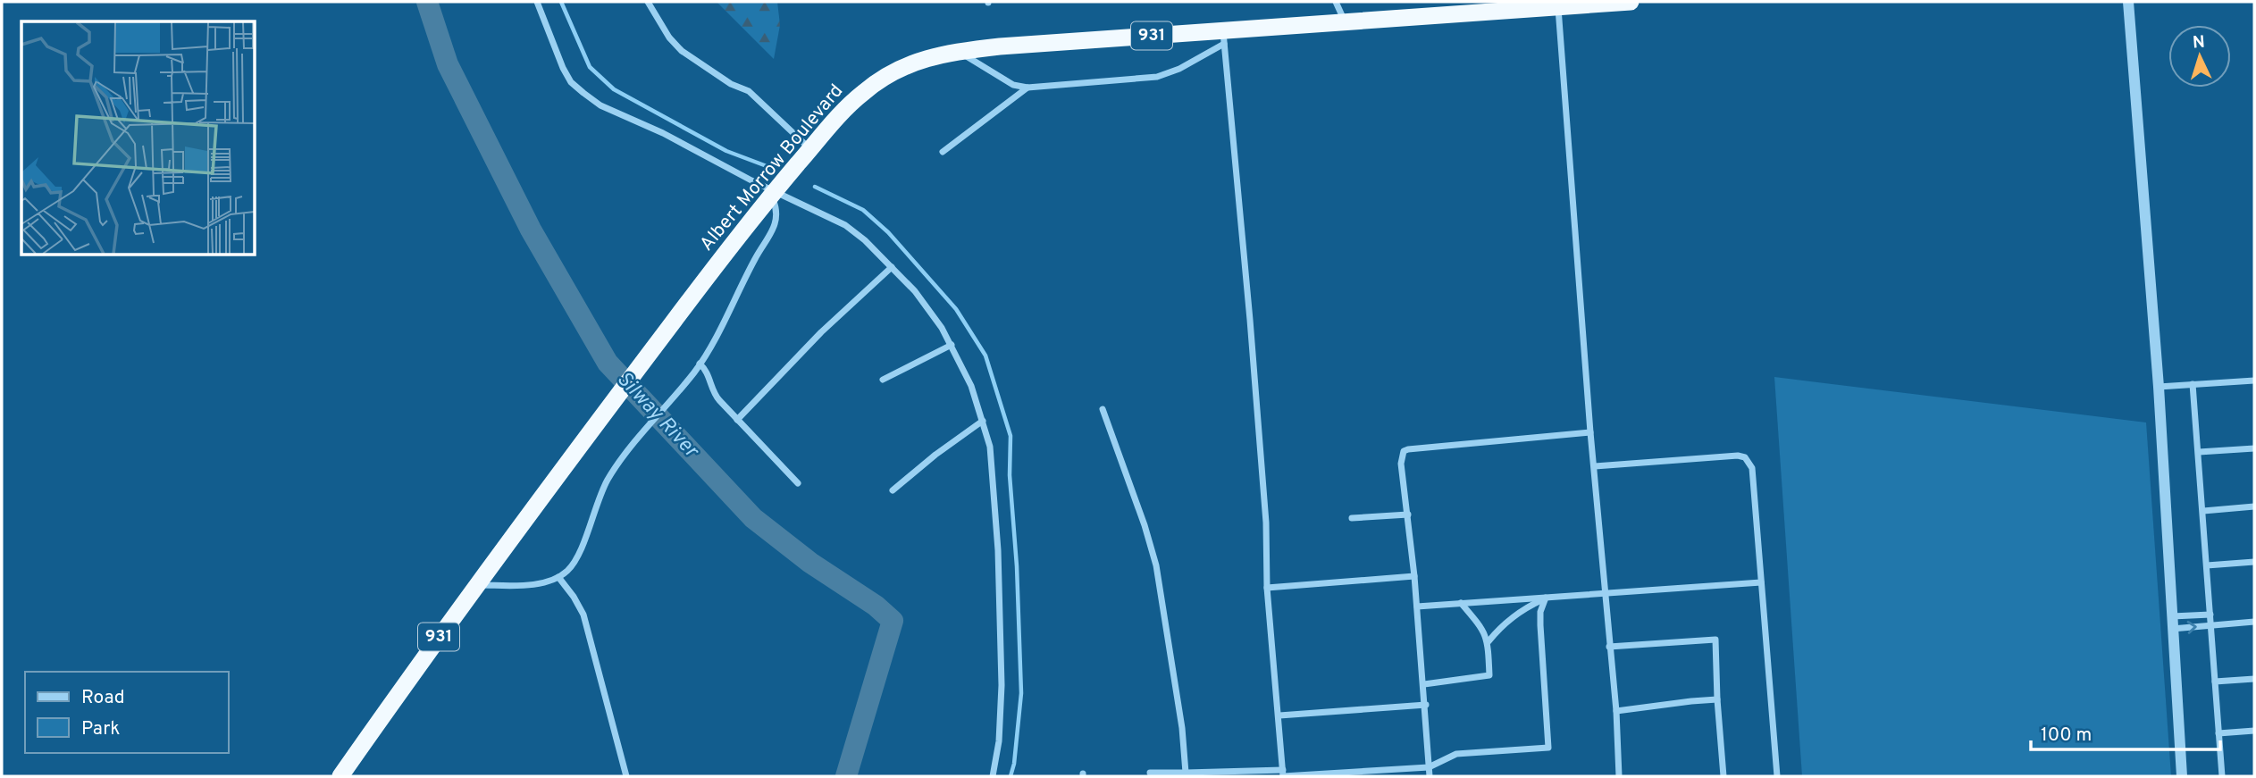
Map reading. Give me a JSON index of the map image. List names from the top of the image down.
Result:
{
  "streets": {
    "highway": ["931", "Albert Morrow Boulevard"]
  },
  "water": ["Silway River"],
  "legend": ["Road", "Park"],
  "scale_bar": "100 m",
  "north": "top"
}
